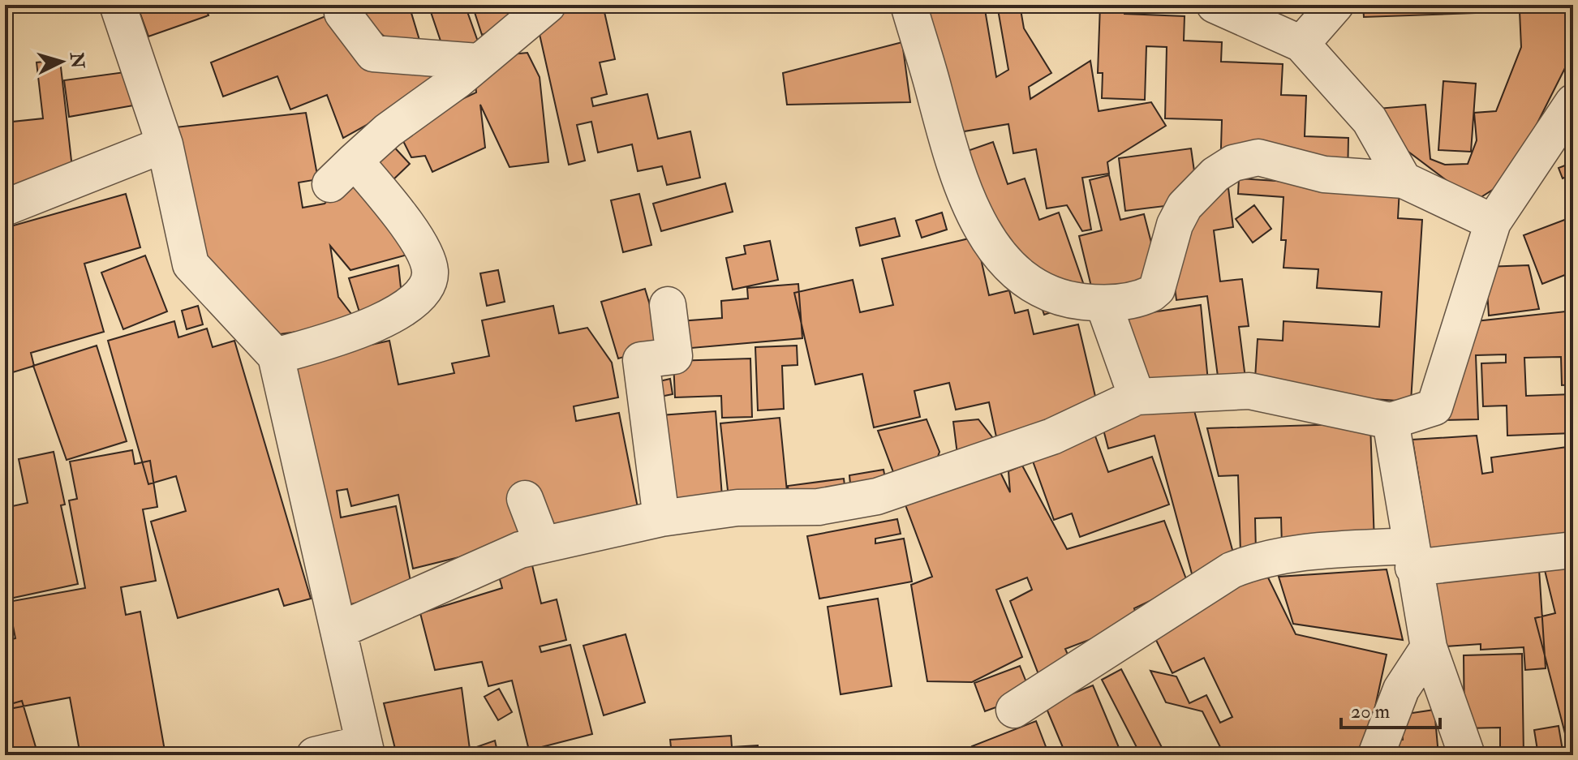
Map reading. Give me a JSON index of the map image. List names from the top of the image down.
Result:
{
  "scale_bar": "20 m",
  "north": "right"
}
